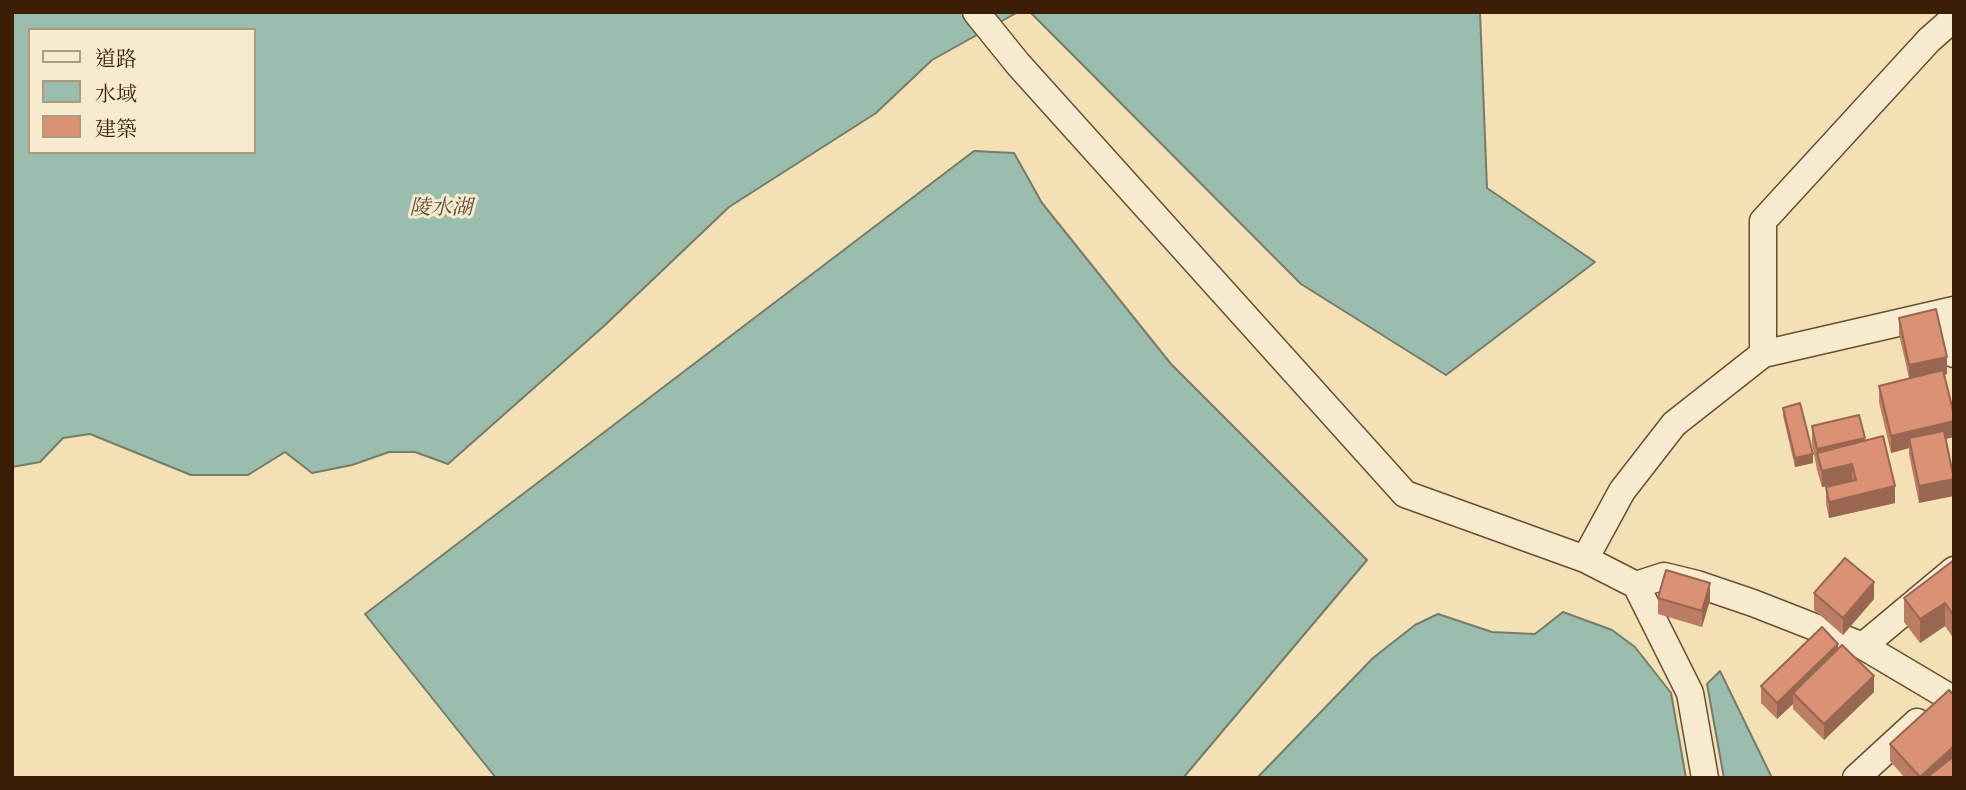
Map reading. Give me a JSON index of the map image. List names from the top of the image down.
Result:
{
  "water": ["陵水湖"],
  "legend": ["道路", "水域", "建築"]
}
